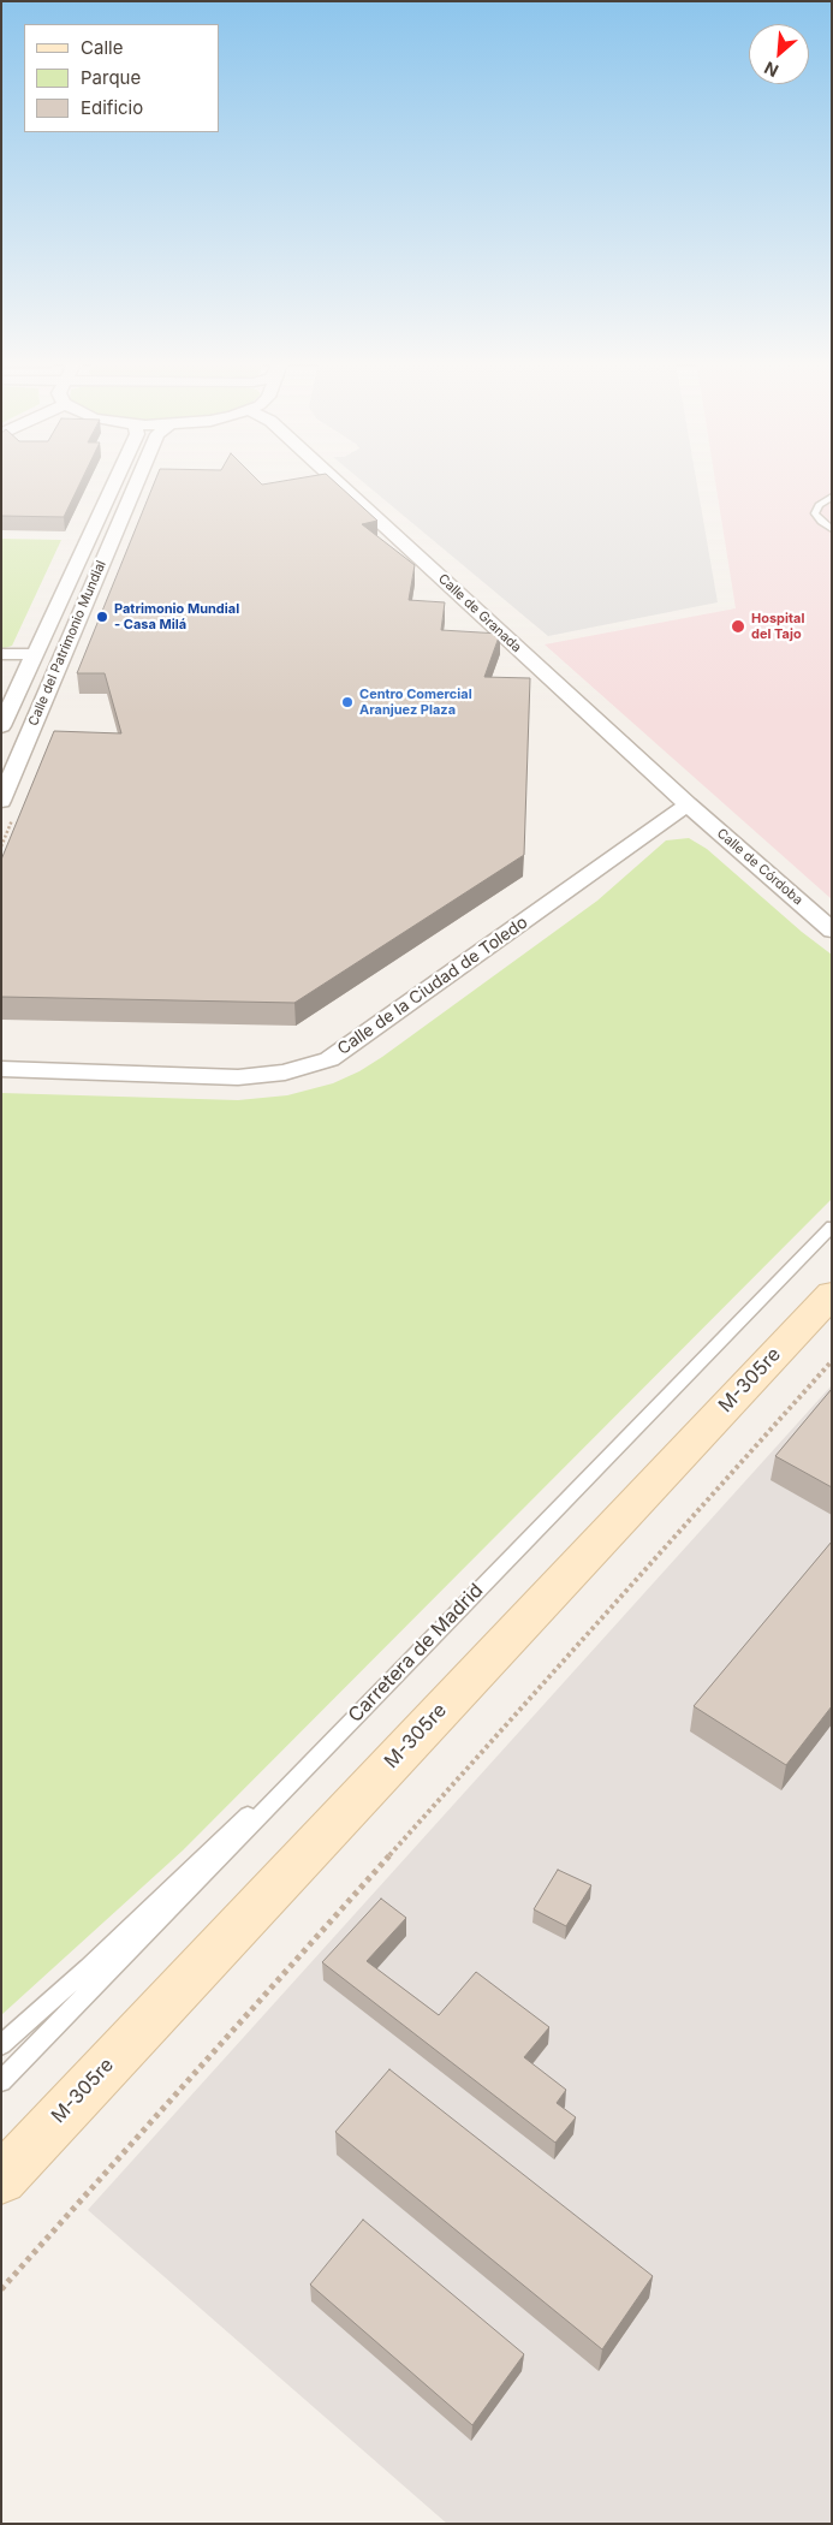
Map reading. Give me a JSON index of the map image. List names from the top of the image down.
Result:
{
  "streets": {
    "main road": ["M-305re"],
    "street": [
      "Calle de Granada",
      "Calle del Patrimonio Mundial",
      "Calle de Córdoba",
      "Calle de la Ciudad de Toledo"
    ],
    "lane": ["Carretera de Madrid"]
  },
  "crossings": [
    ["Calle de Granada", "Calle de Córdoba"],
    ["Calle de Granada", "Calle de la Ciudad de Toledo"],
    ["Calle de Córdoba", "Calle de la Ciudad de Toledo"]
  ],
  "places": ["Patrimonio Mundial - Casa Milá", "Hospital del Tajo", "Centro Comercial Aranjuez Plaza"],
  "legend": ["Calle", "Parque", "Edificio"],
  "north": "bottom left"
}
